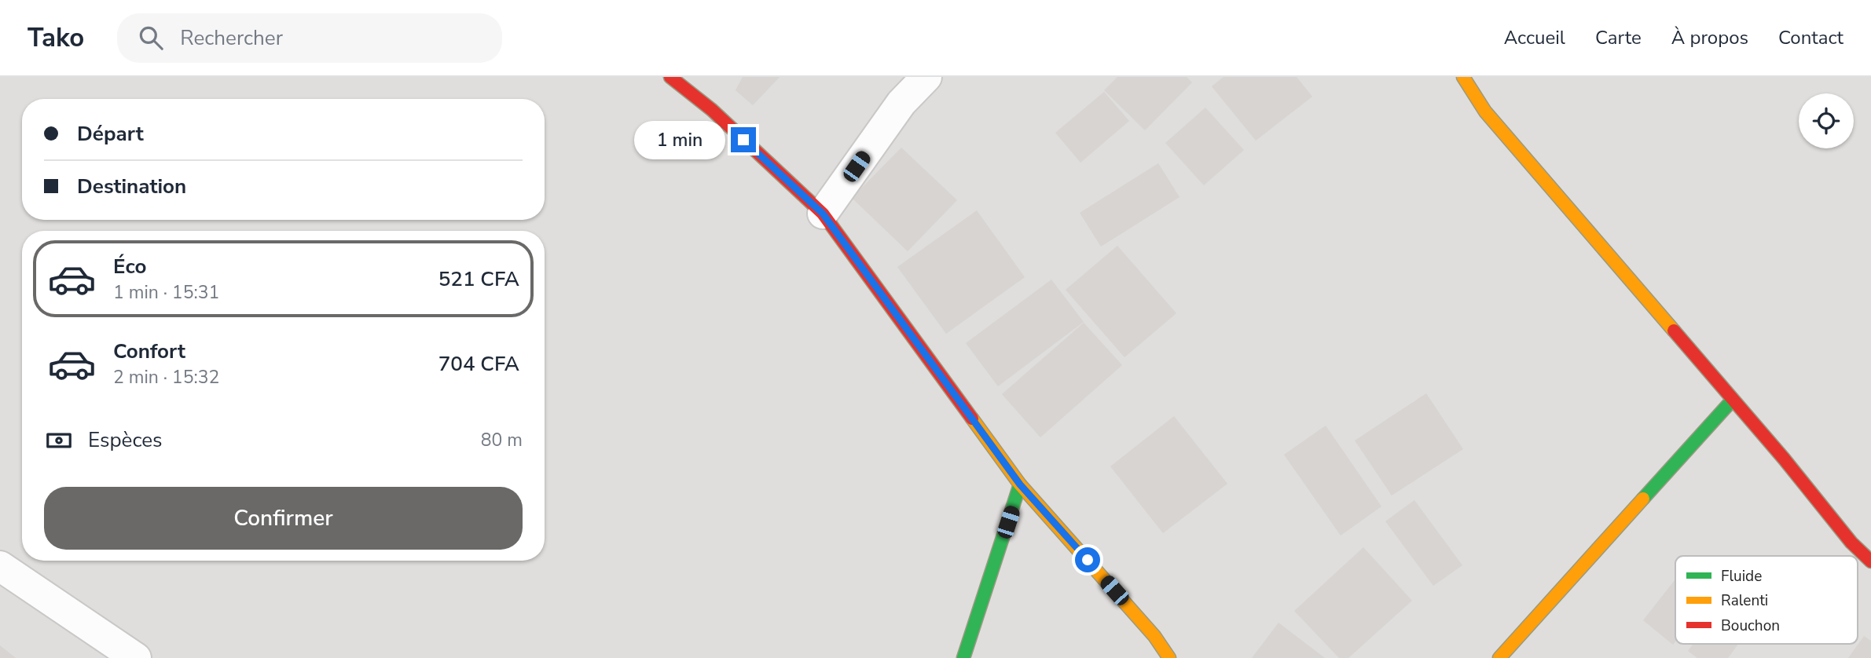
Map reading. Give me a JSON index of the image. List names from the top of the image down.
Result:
{
  "legend": ["Fluide", "Ralenti", "Bouchon"],
  "page": {
    "header": "Tako",
    "search": "Rechercher",
    "nav": [
      "Accueil",
      "Carte",
      "À propos",
      "Contact"
    ],
    "banner": ["Départ", "Destination"],
    "bubble": "1 min",
    "list": [
      {
        "name": "Éco",
        "note": "1 min · 15:31",
        "value": "521 CFA"
      },
      {
        "name": "Confort",
        "note": "2 min · 15:32",
        "value": "704 CFA"
      }
    ],
    "pay": ["Espèces", "80 m"],
    "buttons": "Confirmer"
  }
}
